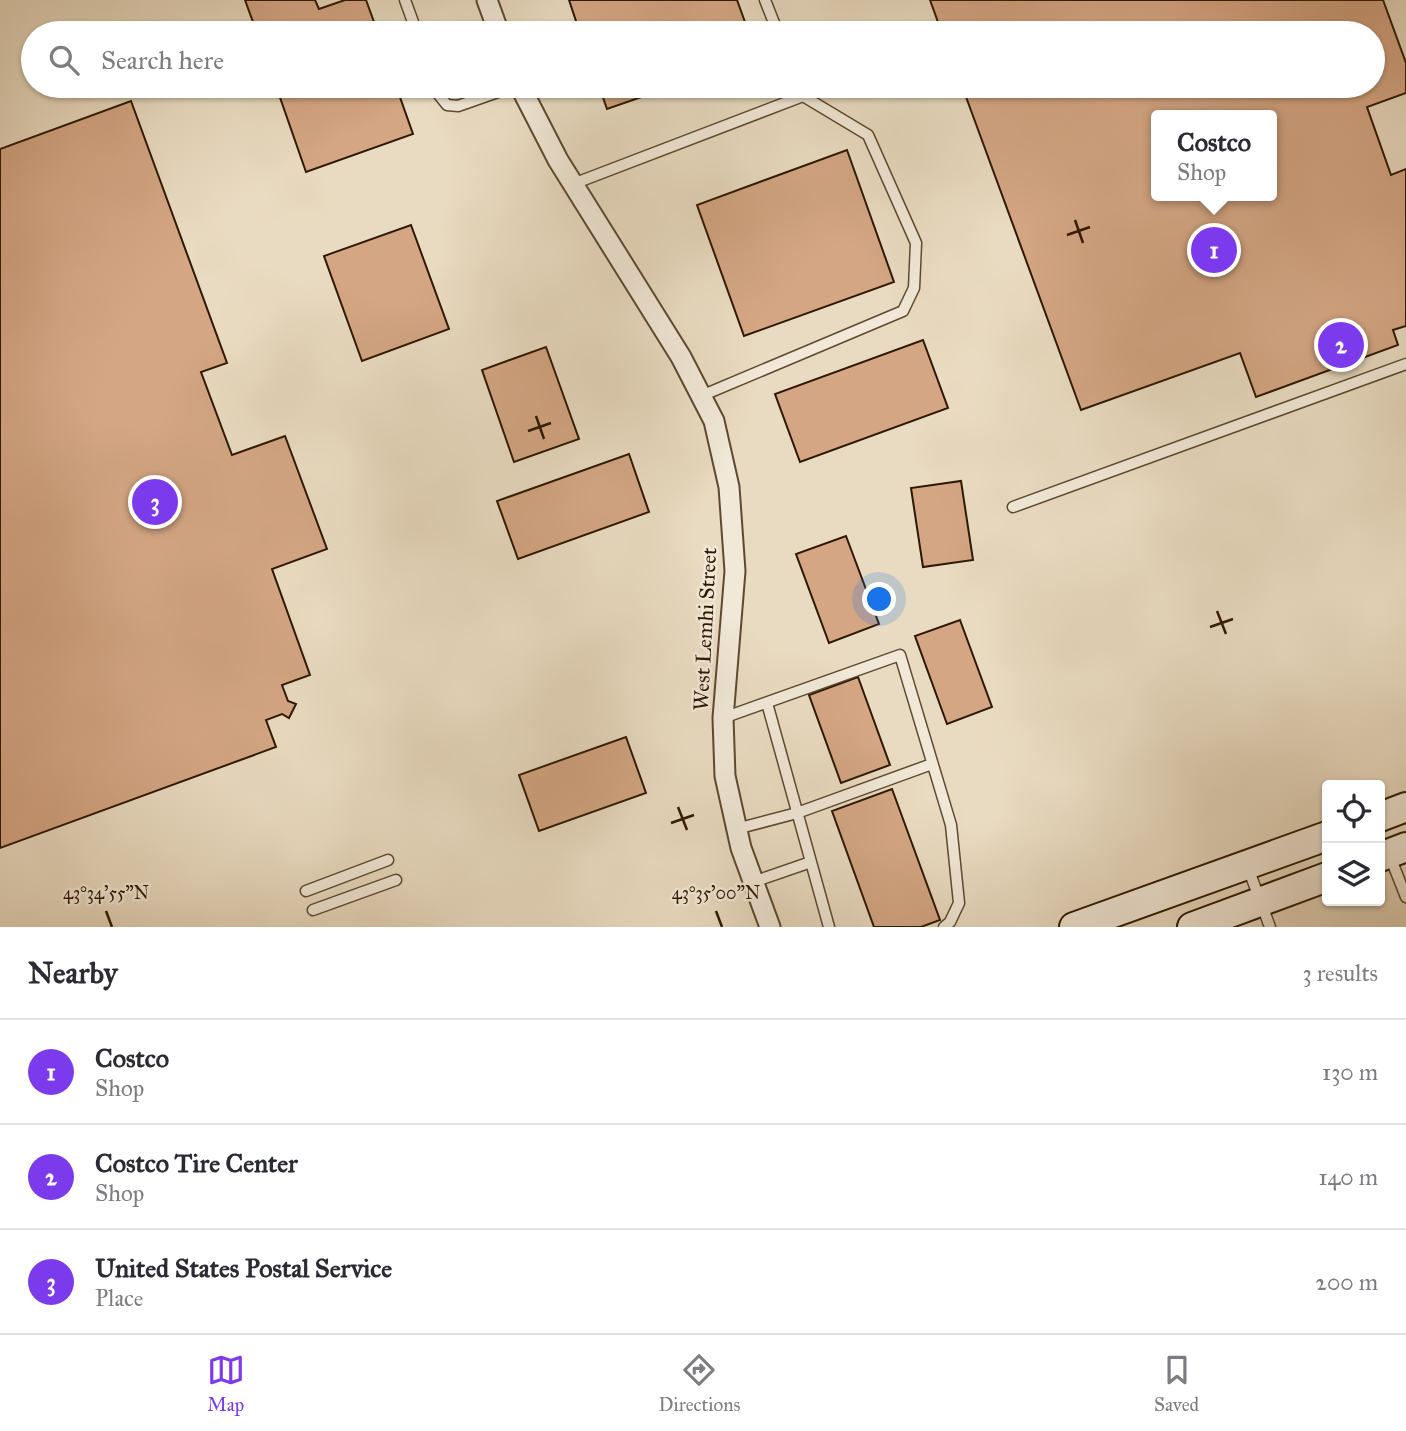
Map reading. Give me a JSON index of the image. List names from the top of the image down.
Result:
{
  "streets": {
    "street": ["West Lemhi Street"]
  },
  "page": {
    "search": "Search here",
    "popup": ["Costco", "Shop"],
    "pins": ["1", "2", "3"],
    "heading": ["Nearby", "3 results"],
    "list": [
      {
        "mark": "1",
        "name": "Costco",
        "note": "Shop",
        "value": "130 m"
      },
      {
        "mark": "2",
        "name": "Costco Tire Center",
        "note": "Shop",
        "value": "140 m"
      },
      {
        "mark": "3",
        "name": "United States Postal Service",
        "note": "Place",
        "value": "200 m"
      }
    ],
    "nav": ["Map", "Directions", "Saved"]
  },
  "coordinates": ["43°34'55\"N", "43°35'00\"N"]
}
